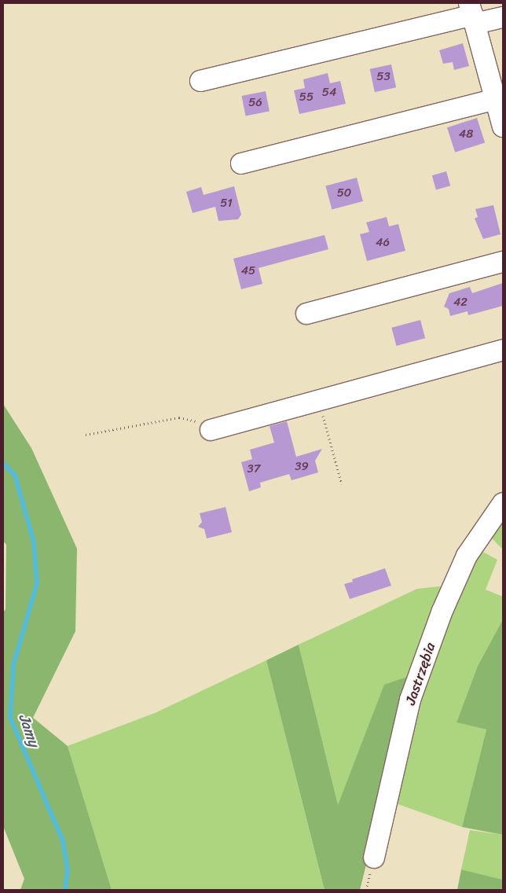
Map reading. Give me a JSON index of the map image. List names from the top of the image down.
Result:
{
  "streets": {
    "street": ["Jastrzębia"]
  },
  "water": ["Jamy"],
  "house_numbers": [
    "53",
    "54",
    "55",
    "56",
    "48",
    "50",
    "51",
    "46",
    "45",
    "42",
    "39",
    "37"
  ]
}
